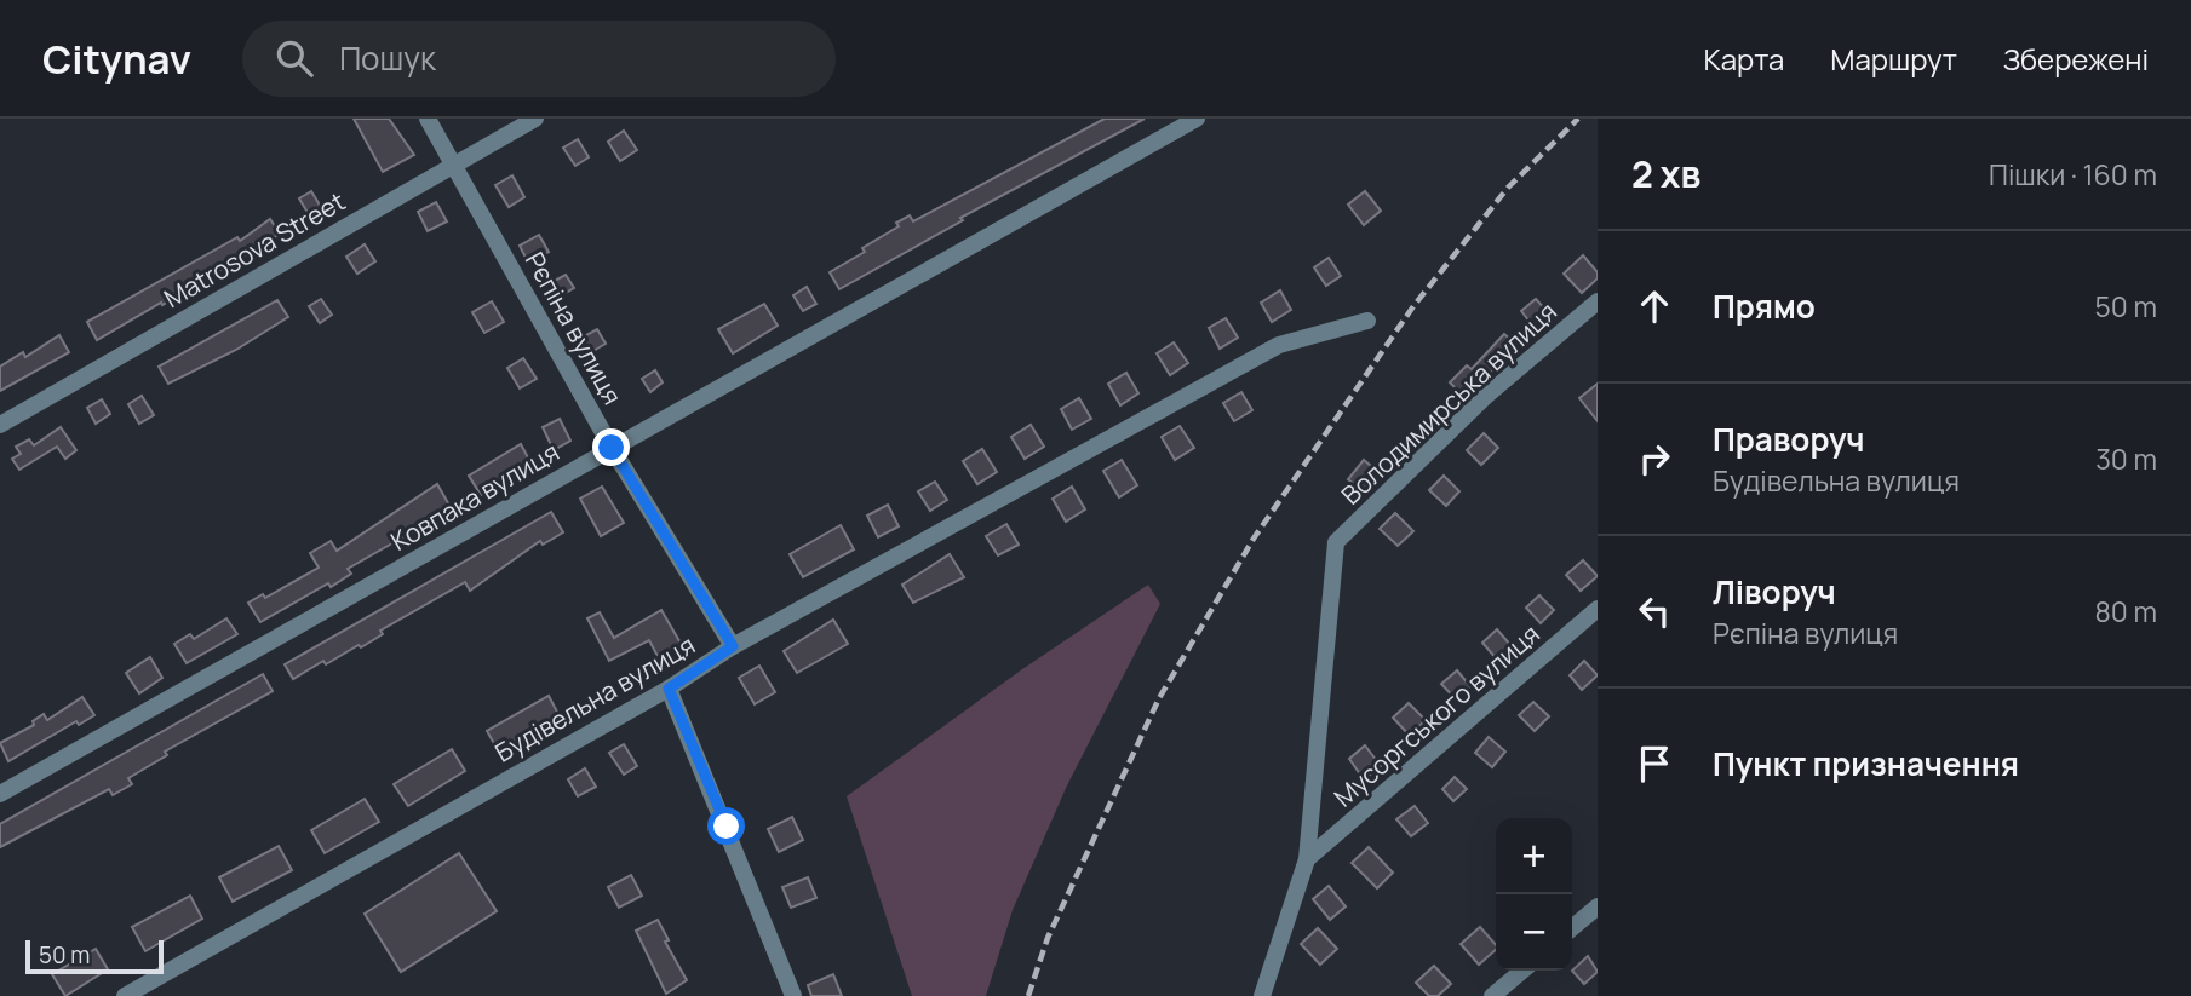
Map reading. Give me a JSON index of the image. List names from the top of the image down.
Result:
{
  "streets": {
    "street": [
      "Matrosova Street",
      "Рєпіна вулиця",
      "Володимирська вулиця",
      "Ковпака вулиця",
      "Будівельна вулиця",
      "Мусоргського вулиця"
    ]
  },
  "crossings": [
    ["Matrosova Street", "Рєпіна вулиця"],
    ["Рєпіна вулиця", "Ковпака вулиця"],
    ["Рєпіна вулиця", "Будівельна вулиця"],
    ["Володимирська вулиця", "Мусоргського вулиця"]
  ],
  "scale_bar": "50 m",
  "page": {
    "header": "Citynav",
    "search": "Пошук",
    "nav": ["Карта", "Маршрут", "Збережені"],
    "heading": ["2 хв", "Пішки · 160 m"],
    "list": [
      ["Прямо", "50 m"],
      ["Праворуч", "Будівельна вулиця", "30 m"],
      ["Ліворуч", "Рєпіна вулиця", "80 m"],
      "Пункт призначення"
    ],
    "map_buttons": ["+", "−"],
    "scale": "50 m"
  }
}
